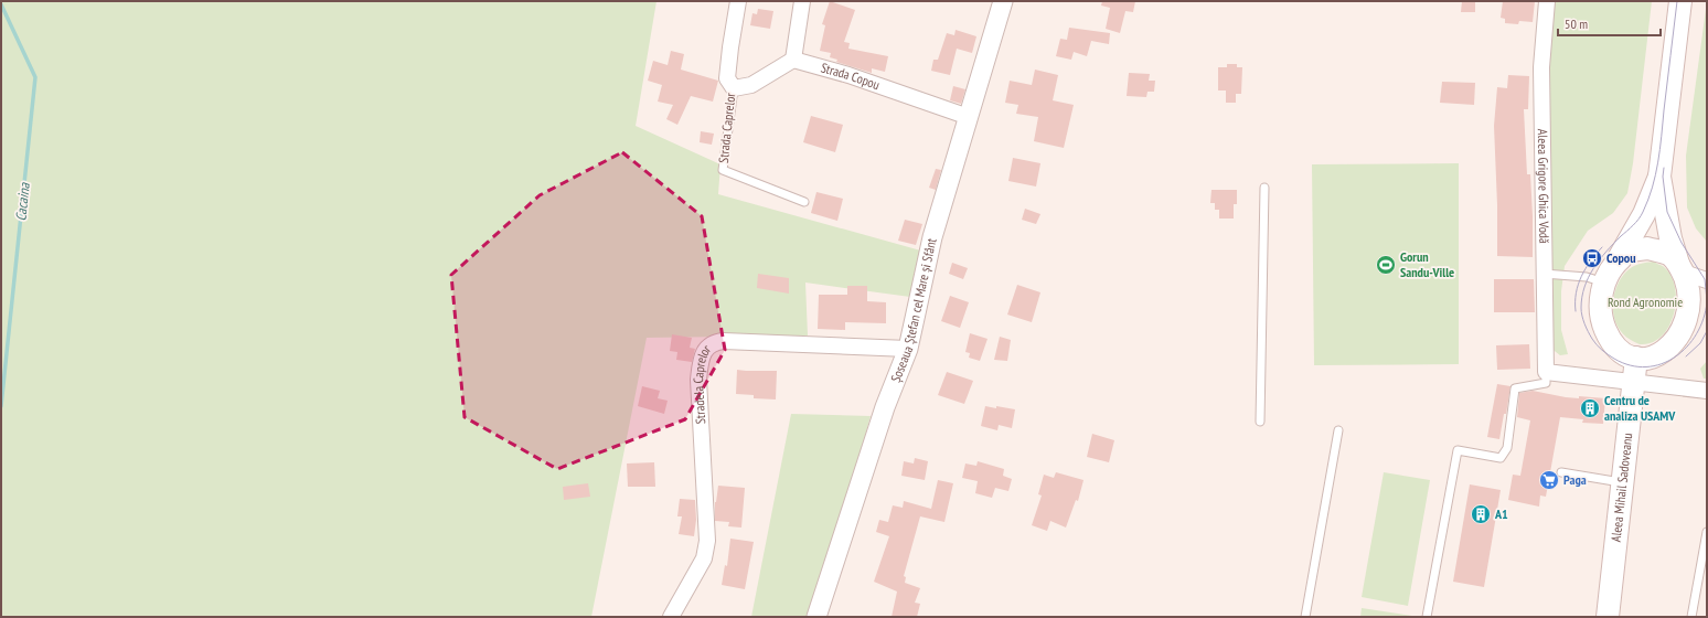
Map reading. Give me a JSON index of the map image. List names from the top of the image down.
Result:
{
  "streets": {
    "main road": ["Aleea Mihail Sadoveanu"],
    "street": [
      "Strada Copou",
      "Strada Caprelor",
      "Aleea Grigore Ghica Vodă",
      "Șoseaua Ștefan cel Mare și Sfânt",
      "Stradela Caprelor"
    ]
  },
  "crossings": [
    ["Strada Copou", "Șoseaua Ștefan cel Mare și Sfânt"],
    ["Șoseaua Ștefan cel Mare și Sfânt", "Stradela Caprelor"]
  ],
  "water": ["Cacaina"],
  "parks": ["Rond Agronomie"],
  "places": {
    "bus stop": ["Copou"],
    "sports": ["Gorun Sandu-Ville"],
    "building": ["Centru de analiza USAMV", "A1"],
    "supermarket": ["Paga"]
  },
  "scale_bar": "50 m"
}
